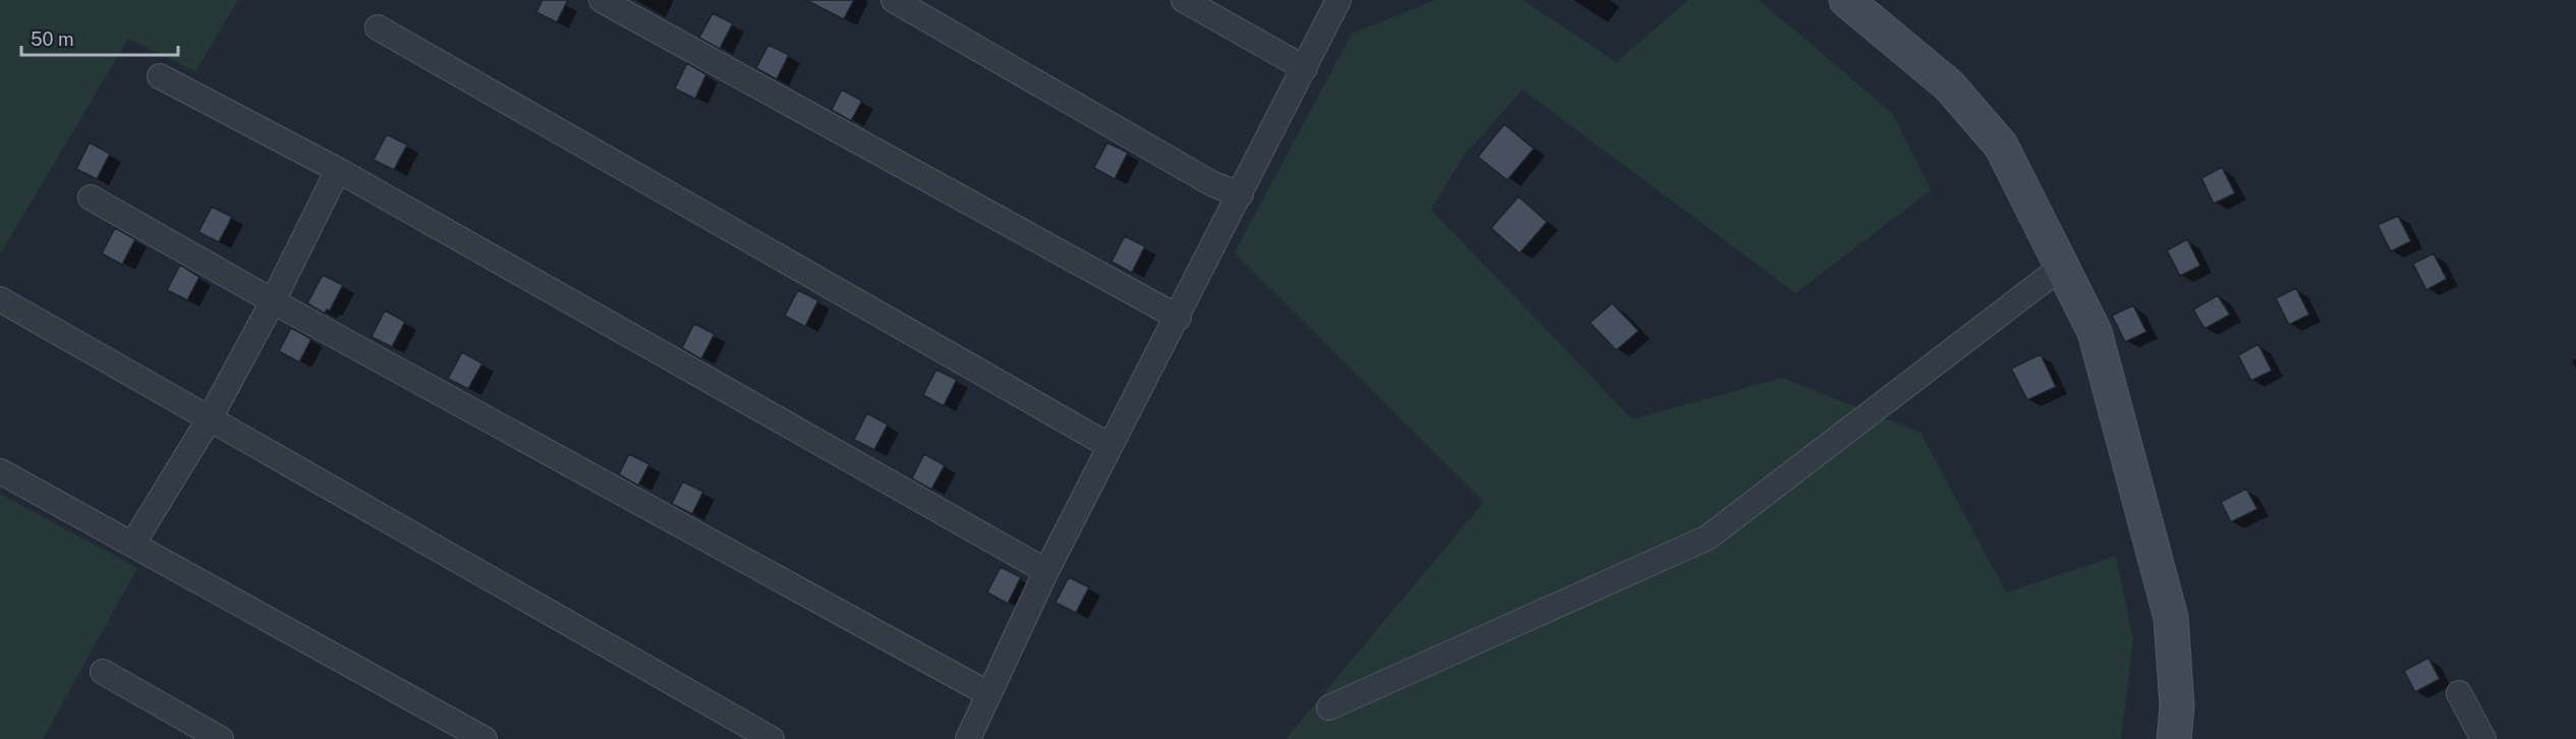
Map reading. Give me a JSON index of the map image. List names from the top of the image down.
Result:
{
  "scale_bar": "50 m"
}
